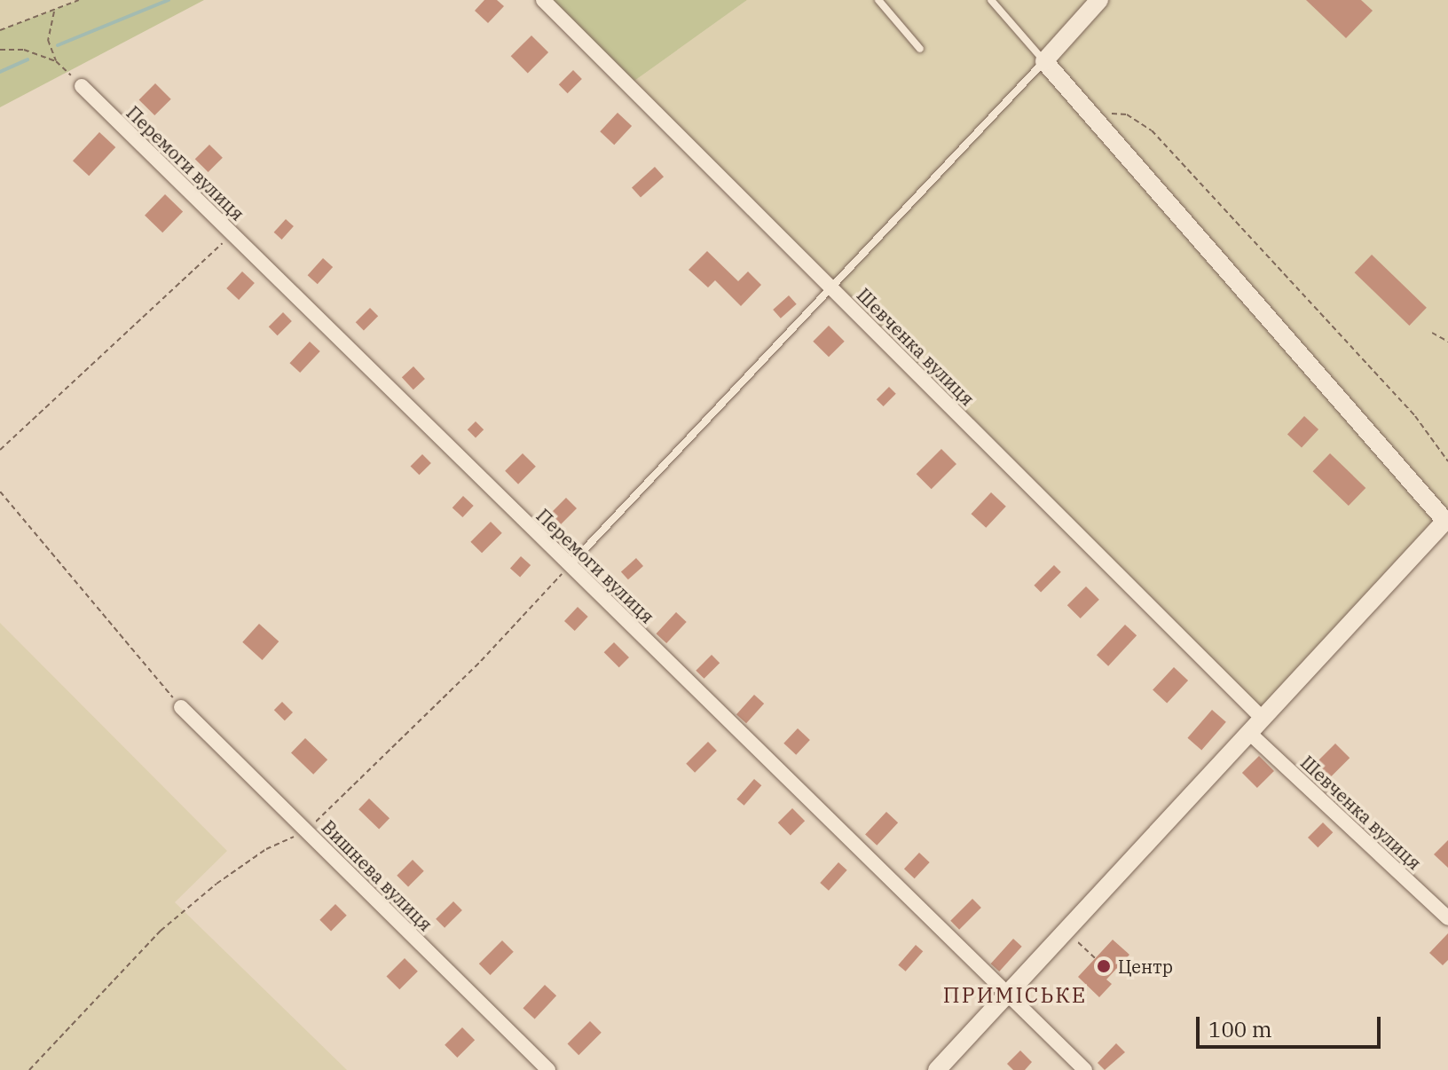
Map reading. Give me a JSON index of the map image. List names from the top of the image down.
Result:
{
  "streets": {
    "street": ["Перемоги вулиця", "Шевченка вулиця", "Вишнева вулиця"]
  },
  "districts": ["ПРИМІСЬКЕ"],
  "places": ["Центр"],
  "scale_bar": "100 m"
}
